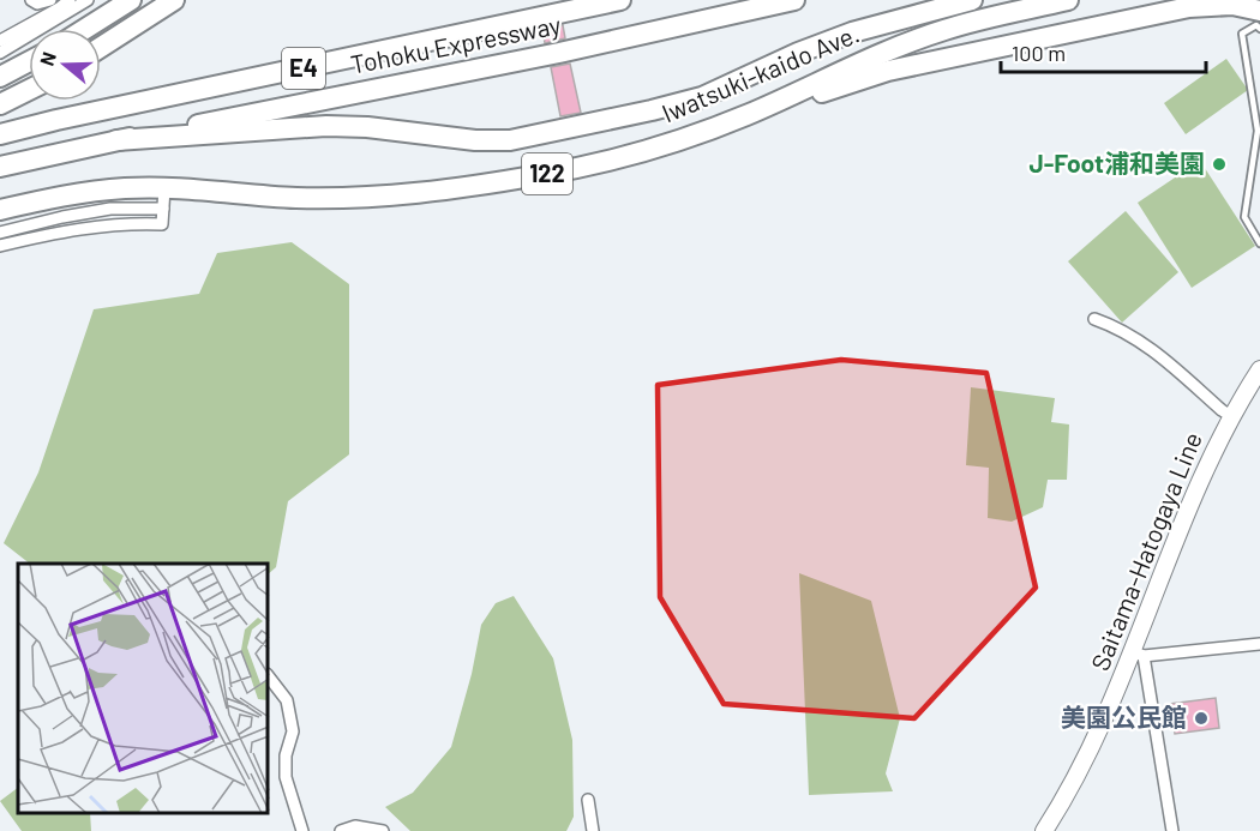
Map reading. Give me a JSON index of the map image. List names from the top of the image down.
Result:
{
  "streets": {
    "highway": [
      "Tohoku Expressway",
      "E4",
      "Iwatsuki-kaido Ave.",
      "122"
    ],
    "main road": ["Saitama-Hatogaya Line"]
  },
  "places": ["J-Foot浦和美園", "美園公民館"],
  "scale_bar": "100 m",
  "north": "left"
}
